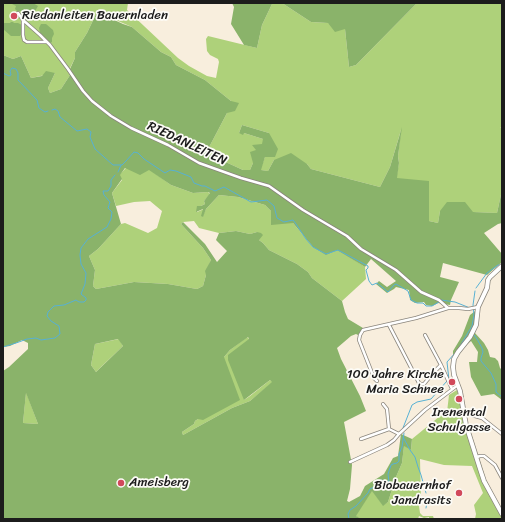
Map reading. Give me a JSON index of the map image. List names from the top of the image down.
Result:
{
  "streets": {
    "street": ["RIEDANLEITEN"]
  },
  "places": [
    "Riedanleiten Bauernladen",
    "100 Jahre Kirche Maria Schnee",
    "Irenental Schulgasse",
    "Ameisberg",
    "Biobauernhof Jandrasits"
  ]
}
